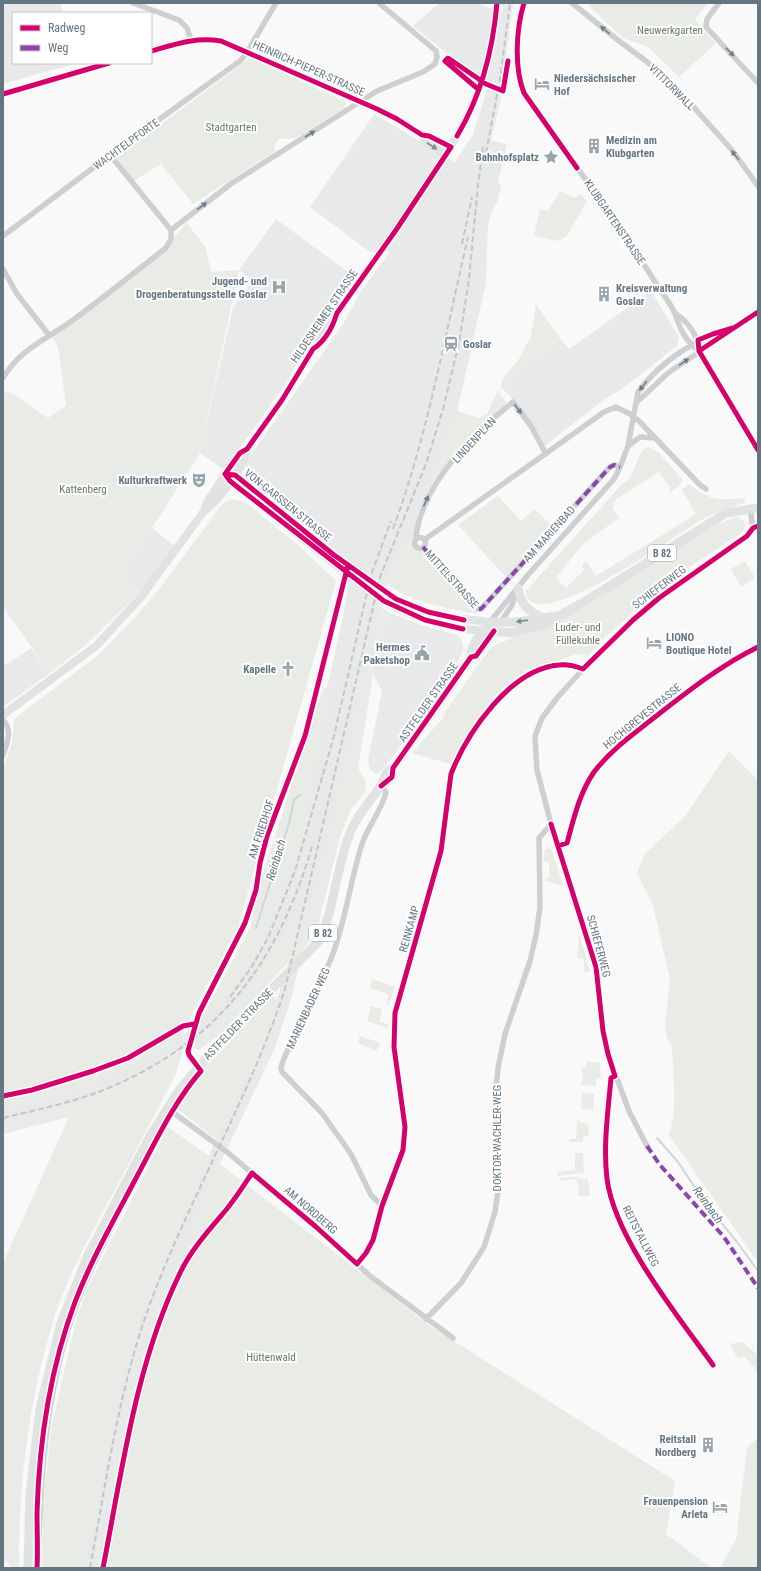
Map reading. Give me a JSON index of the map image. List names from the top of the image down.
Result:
{
  "streets": {
    "main road": ["VON-GARSSEN-STRASSE", "B 82", "ASTFELDER STRASSE"],
    "street": [
      "HEINRICH-PIEPER-STRASSE",
      "VITITORWALL",
      "WACHTELPFORTE",
      "KLUBGARTENSTRASSE",
      "HILDESHEIMER STRASSE",
      "LINDENPLAN",
      "AM MARIENBAD",
      "MITTELSTRASSE",
      "SCHIEFERWEG",
      "HOCHGREVESTRASSE",
      "AM FRIEDHOF",
      "REINKAMP",
      "MARIENBADER WEG",
      "DOKTOR-WACHLER-WEG",
      "AM NORDBERG",
      "REITSTALLWEG"
    ]
  },
  "crossings": [
    ["HEINRICH-PIEPER-STRASSE", "WACHTELPFORTE"],
    ["HEINRICH-PIEPER-STRASSE", "HILDESHEIMER STRASSE"],
    ["KLUBGARTENSTRASSE", "ASTFELDER STRASSE"],
    ["HILDESHEIMER STRASSE", "VON-GARSSEN-STRASSE"],
    ["LINDENPLAN", "MITTELSTRASSE"],
    ["VON-GARSSEN-STRASSE", "SCHIEFERWEG"],
    ["VON-GARSSEN-STRASSE", "ASTFELDER STRASSE"],
    ["AM MARIENBAD", "MITTELSTRASSE"],
    ["AM MARIENBAD", "ASTFELDER STRASSE"],
    ["SCHIEFERWEG", "HOCHGREVESTRASSE"],
    ["SCHIEFERWEG", "REINKAMP"],
    ["SCHIEFERWEG", "DOKTOR-WACHLER-WEG"],
    ["SCHIEFERWEG", "REITSTALLWEG"],
    ["ASTFELDER STRASSE", "AM FRIEDHOF"],
    ["ASTFELDER STRASSE", "MARIENBADER WEG"],
    ["ASTFELDER STRASSE", "AM NORDBERG"],
    ["REINKAMP", "MARIENBADER WEG"],
    ["REINKAMP", "AM NORDBERG"],
    ["DOKTOR-WACHLER-WEG", "AM NORDBERG"]
  ],
  "one_way": ["VITITORWALL"],
  "water": ["Reinbach"],
  "parks": [
    "Neuwerkgarten",
    "Stadtgarten",
    "Kattenberg",
    "Luder- und Füllekuhle",
    "Hüttenwald"
  ],
  "places": {
    "hotel": ["Niedersächsischer Hof", "LIONO Boutique Hotel", "Frauenpension Arleta"],
    "building": ["Medizin am Klubgarten", "Kreisverwaltung Goslar", "Reitstall Nordberg"],
    "place": ["Bahnhofsplatz"],
    "hospital": ["Jugend- und Drogenberatungsstelle Goslar"],
    "station": ["Goslar"],
    "theatre": ["Kulturkraftwerk"],
    "public building": ["Hermes Paketshop"],
    "church": ["Kapelle"]
  },
  "legend": ["Radweg", "Weg"]
}
